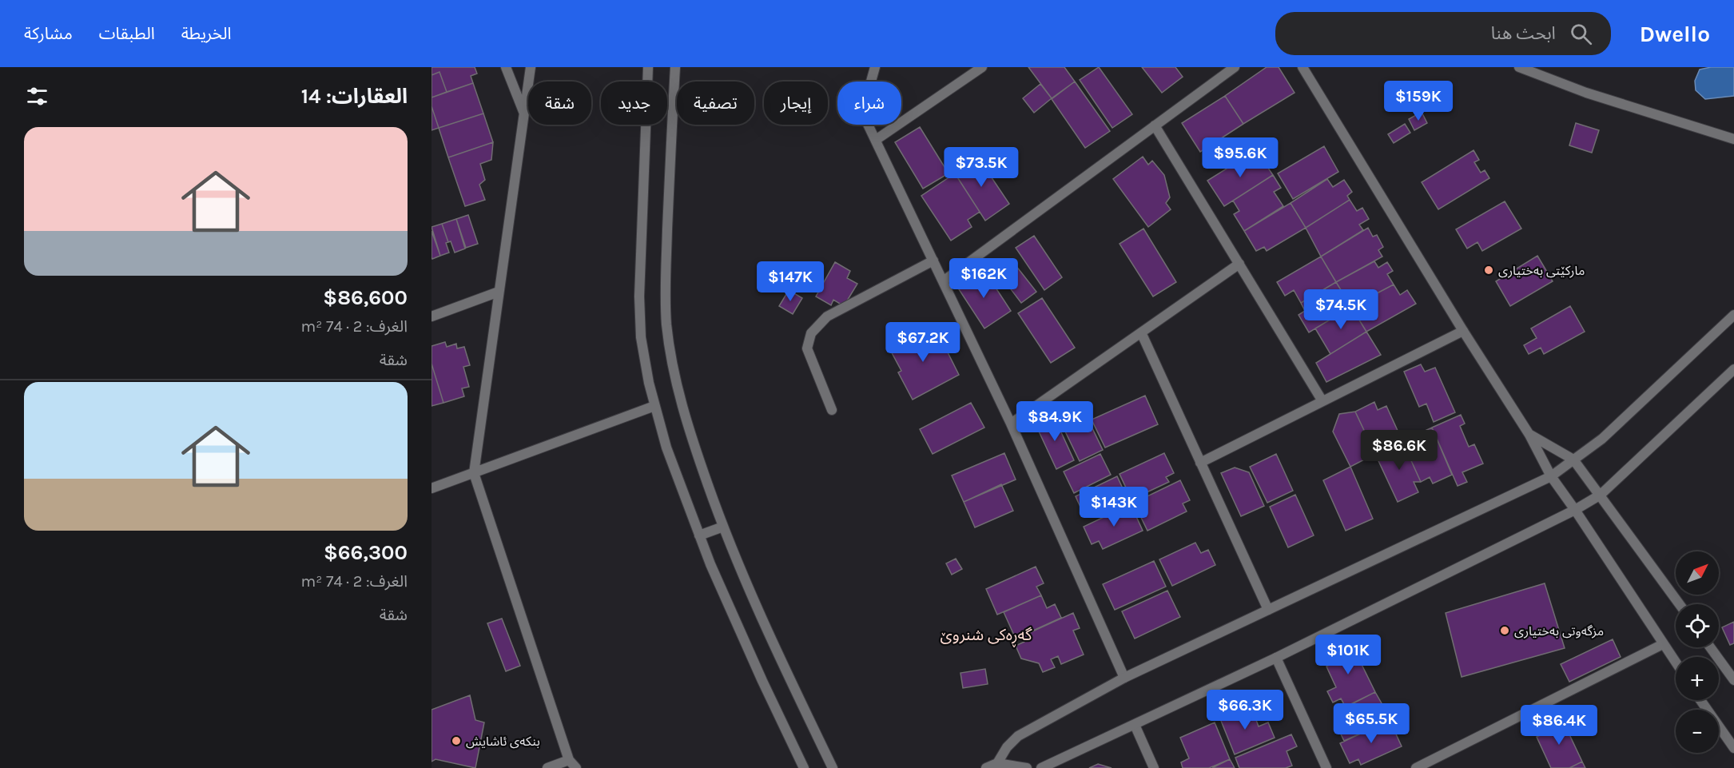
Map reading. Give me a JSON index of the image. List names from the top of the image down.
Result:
{
  "districts": ["گەڕەکی شنروێ"],
  "places": ["مارکێتی بەختیاری", "مزگەوتی بەختیاری", "بنکەی ئاشایش"],
  "north": "top right",
  "page": {
    "header": "Dwello",
    "search": "ابحث هنا",
    "nav": ["الخريطة", "الطبقات", "مشاركة"],
    "heading": "العقارات: 14",
    "price": [
      "$159K",
      "$95.6K",
      "$73.5K",
      "$162K",
      "$147K",
      "$74.5K",
      "$67.2K",
      "$84.9K",
      "$86.6K",
      "$143K",
      "$101K",
      "$66.3K",
      "$65.5K",
      "$86.4K"
    ],
    "chip": [
      "شراء",
      "إيجار",
      "تصفية",
      "جديد",
      "شقة"
    ],
    "list": [
      {
        "name": "$86,600",
        "note": "الغرف: 2 · 74 m² · شقة"
      },
      {
        "name": "$66,300",
        "note": "الغرف: 2 · 74 m² · شقة"
      }
    ],
    "map_buttons": ["+", "−"]
  }
}
